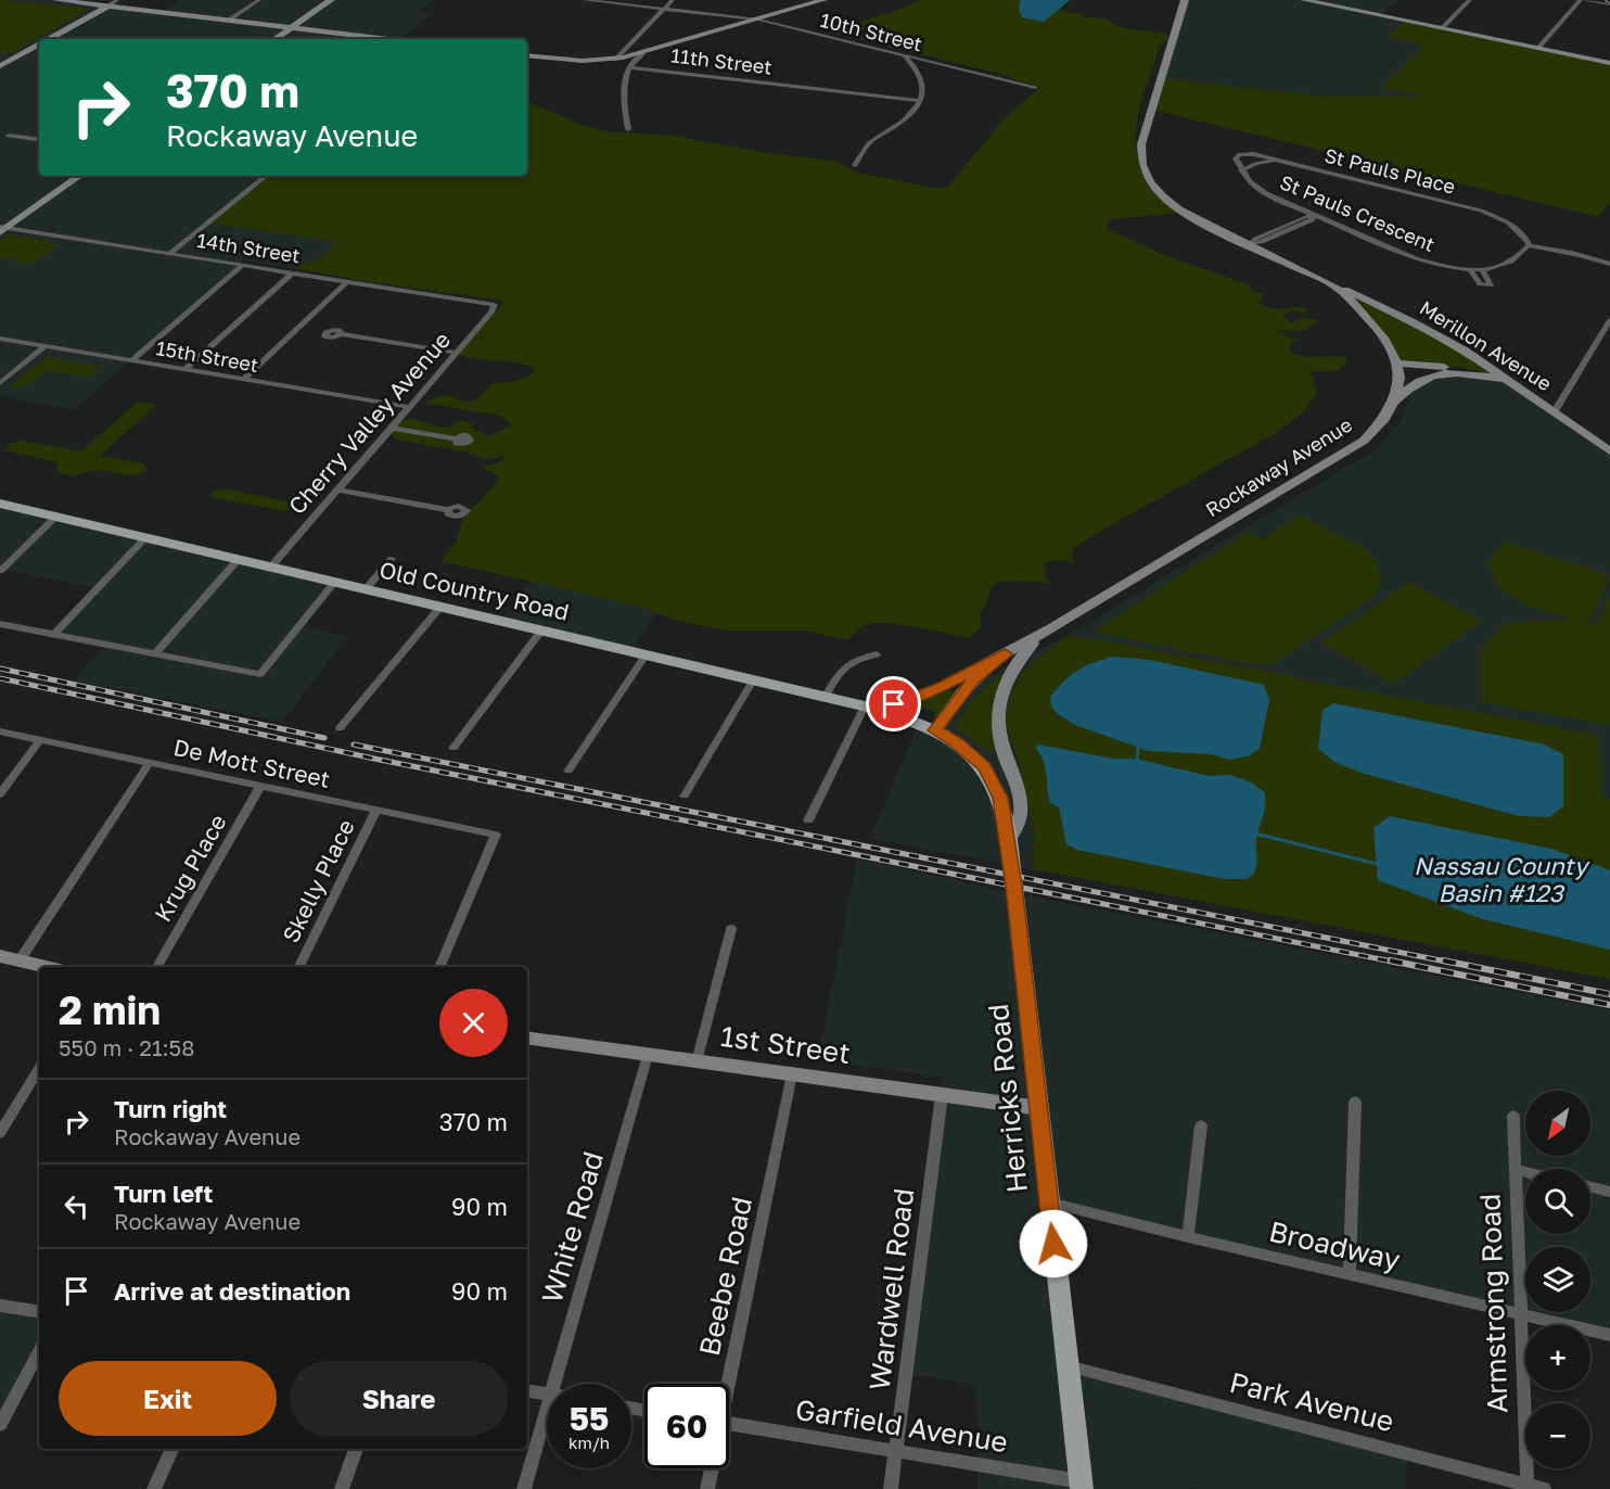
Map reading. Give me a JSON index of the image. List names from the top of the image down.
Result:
{
  "streets": {
    "main road": [
      "Merillon Avenue",
      "Rockaway Avenue",
      "Old Country Road",
      "1st Street",
      "Herricks Road"
    ],
    "street": [
      "10th Street",
      "11th Street",
      "St Pauls Place",
      "St Pauls Crescent",
      "14th Street",
      "15th Street",
      "Cherry Valley Avenue",
      "De Mott Street",
      "Krug Place",
      "Skelly Place",
      "White Road",
      "Broadway",
      "Beebe Road",
      "Wardwell Road",
      "Armstrong Road",
      "Park Avenue",
      "Garfield Avenue"
    ]
  },
  "crossings": [
    ["St Pauls Place", "St Pauls Crescent"],
    ["14th Street", "Cherry Valley Avenue"],
    ["15th Street", "Cherry Valley Avenue"],
    ["Cherry Valley Avenue", "Old Country Road"],
    ["Rockaway Avenue", "Old Country Road"],
    ["Rockaway Avenue", "Herricks Road"],
    ["Old Country Road", "Herricks Road"],
    ["De Mott Street", "Krug Place"],
    ["De Mott Street", "Skelly Place"],
    ["1st Street", "Herricks Road"],
    ["1st Street", "White Road"],
    ["1st Street", "Beebe Road"],
    ["1st Street", "Wardwell Road"],
    ["Herricks Road", "Broadway"],
    ["Herricks Road", "Park Avenue"],
    ["Herricks Road", "Garfield Avenue"],
    ["Broadway", "Armstrong Road"],
    ["Wardwell Road", "Garfield Avenue"],
    ["Armstrong Road", "Park Avenue"]
  ],
  "water": ["Nassau County Basin #123"],
  "north": "bottom left",
  "page": {
    "turn": ["370 m", "Rockaway Avenue"],
    "heading": ["2 min", "550 m · 21:58"],
    "list": [
      {
        "name": "Turn right",
        "note": "Rockaway Avenue",
        "value": "370 m"
      },
      {
        "name": "Turn left",
        "note": "Rockaway Avenue",
        "value": "90 m"
      },
      {
        "name": "Arrive at destination",
        "value": "90 m"
      }
    ],
    "map_buttons": ["+", "−"],
    "buttons": ["Exit", "Share"],
    "speed": "55 km/h",
    "limit": "60"
  }
}
